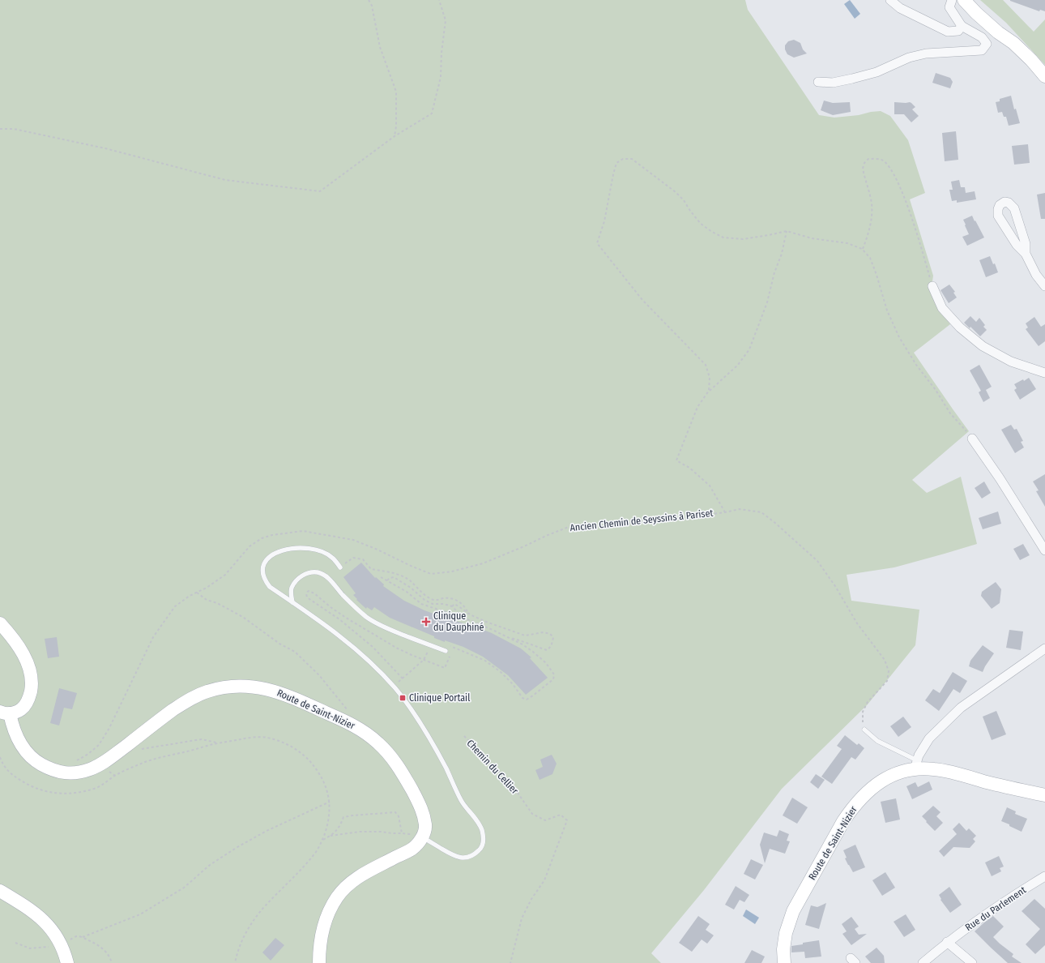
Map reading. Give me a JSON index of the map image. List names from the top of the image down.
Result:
{
  "streets": {
    "main road": ["Route de Saint-Nizier"],
    "street": ["Rue du Parlement"],
    "path": ["Ancien Chemin de Seyssins à Pariset", "Chemin du Cellier"]
  },
  "places": {
    "health": ["Clinique du Dauphiné"],
    "transit": ["Clinique Portail"]
  }
}
